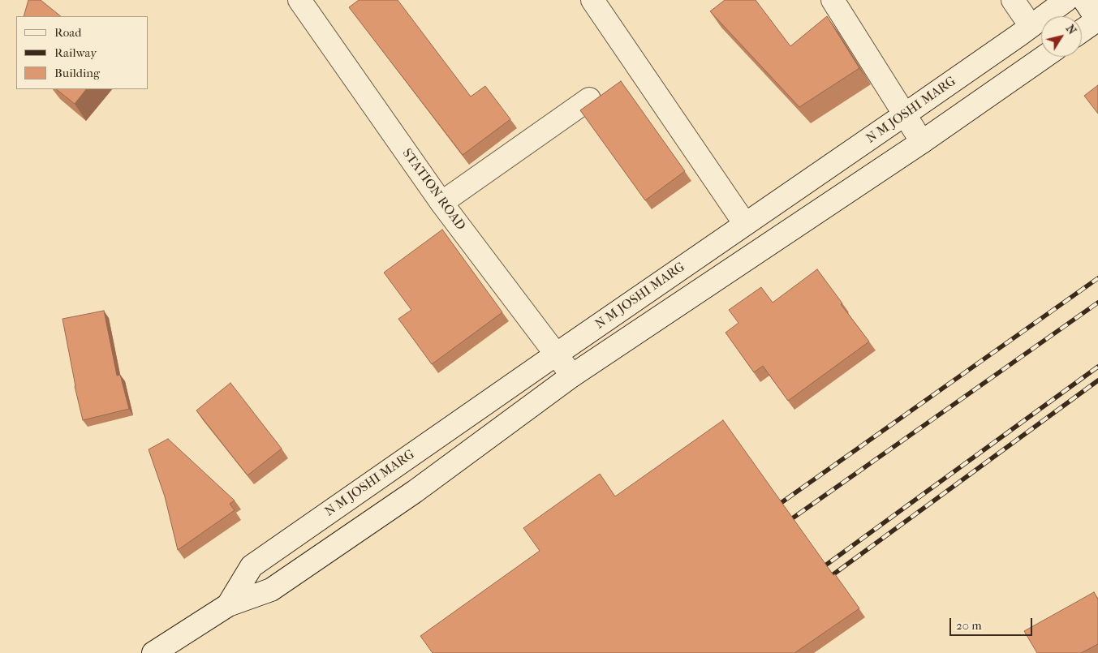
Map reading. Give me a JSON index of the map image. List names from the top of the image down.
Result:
{
  "streets": {
    "main road": ["N M JOSHI MARG", "STATION ROAD"]
  },
  "crossings": [
    ["N M JOSHI MARG", "STATION ROAD"]
  ],
  "legend": ["Road", "Railway", "Building"],
  "scale_bar": "20 m",
  "north": "top right"
}
